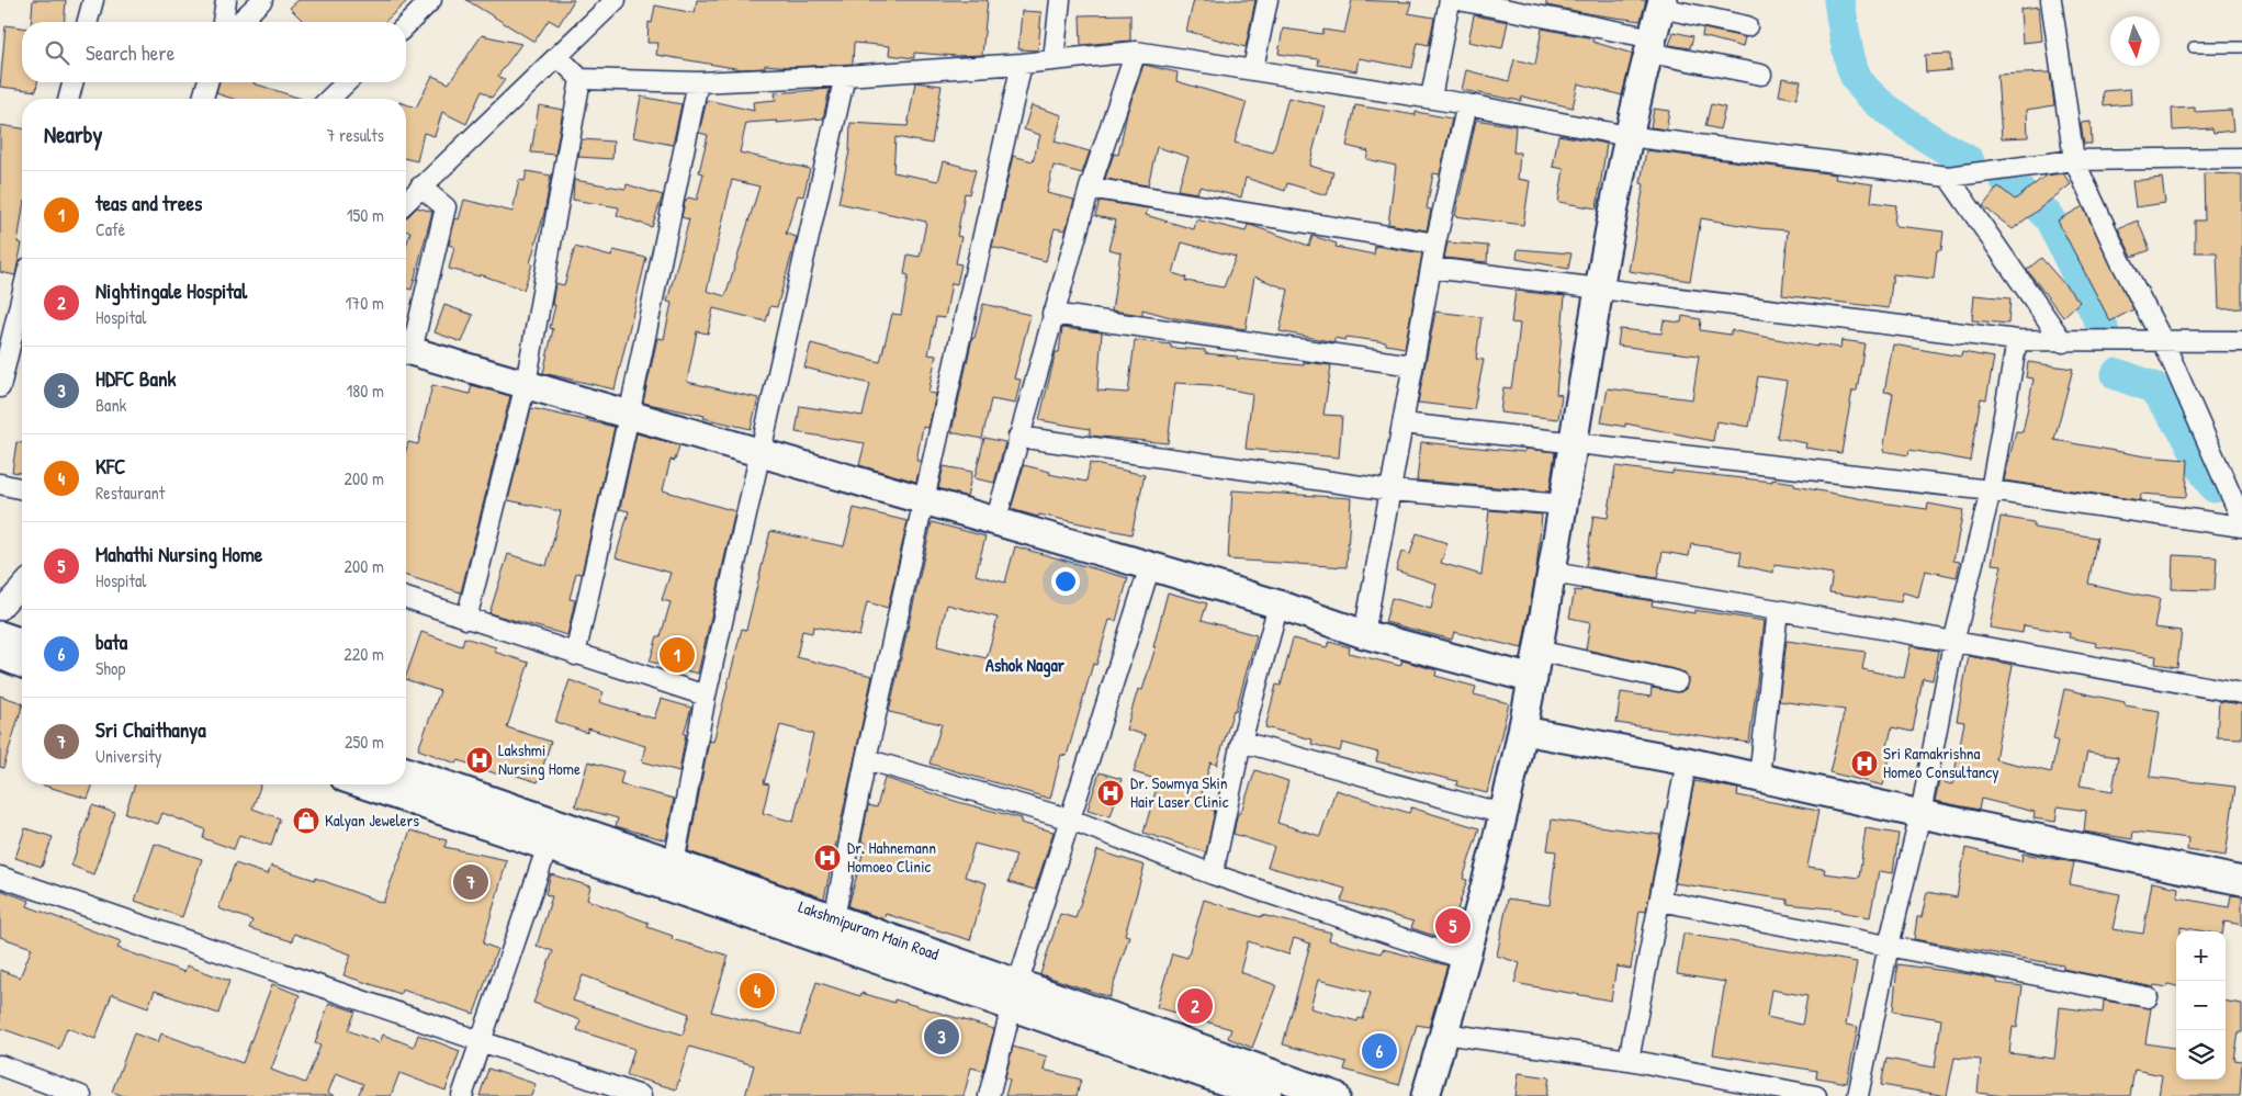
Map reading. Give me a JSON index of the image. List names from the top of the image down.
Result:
{
  "streets": {
    "street": ["Lakshmipuram Main Road"]
  },
  "districts": ["Ashok Nagar"],
  "places": {
    "hospital": [
      "Lakshmi Nursing Home",
      "Sri Ramakrishna Homeo Consultancy",
      "Dr. Sowmya Skin Hair Laser Clinic",
      "Dr. Hahnemann Homoeo Clinic"
    ],
    "shop": ["Kalyan Jewelers"]
  },
  "north": "bottom",
  "page": {
    "search": "Search here",
    "heading": ["Nearby", "7 results"],
    "list": [
      {
        "mark": "1",
        "name": "teas and trees",
        "note": "Café",
        "value": "150 m"
      },
      {
        "mark": "2",
        "name": "Nightingale Hospital",
        "note": "Hospital",
        "value": "170 m"
      },
      {
        "mark": "3",
        "name": "HDFC Bank",
        "note": "Bank",
        "value": "180 m"
      },
      {
        "mark": "4",
        "name": "KFC",
        "note": "Restaurant",
        "value": "200 m"
      },
      {
        "mark": "5",
        "name": "Mahathi Nursing Home",
        "note": "Hospital",
        "value": "200 m"
      },
      {
        "mark": "6",
        "name": "bata",
        "note": "Shop",
        "value": "220 m"
      },
      {
        "mark": "7",
        "name": "Sri Chaithanya",
        "note": "University",
        "value": "250 m"
      }
    ],
    "pins": [
      "1",
      "7",
      "5",
      "4",
      "2",
      "3",
      "6"
    ],
    "map_buttons": ["+", "−"]
  }
}
